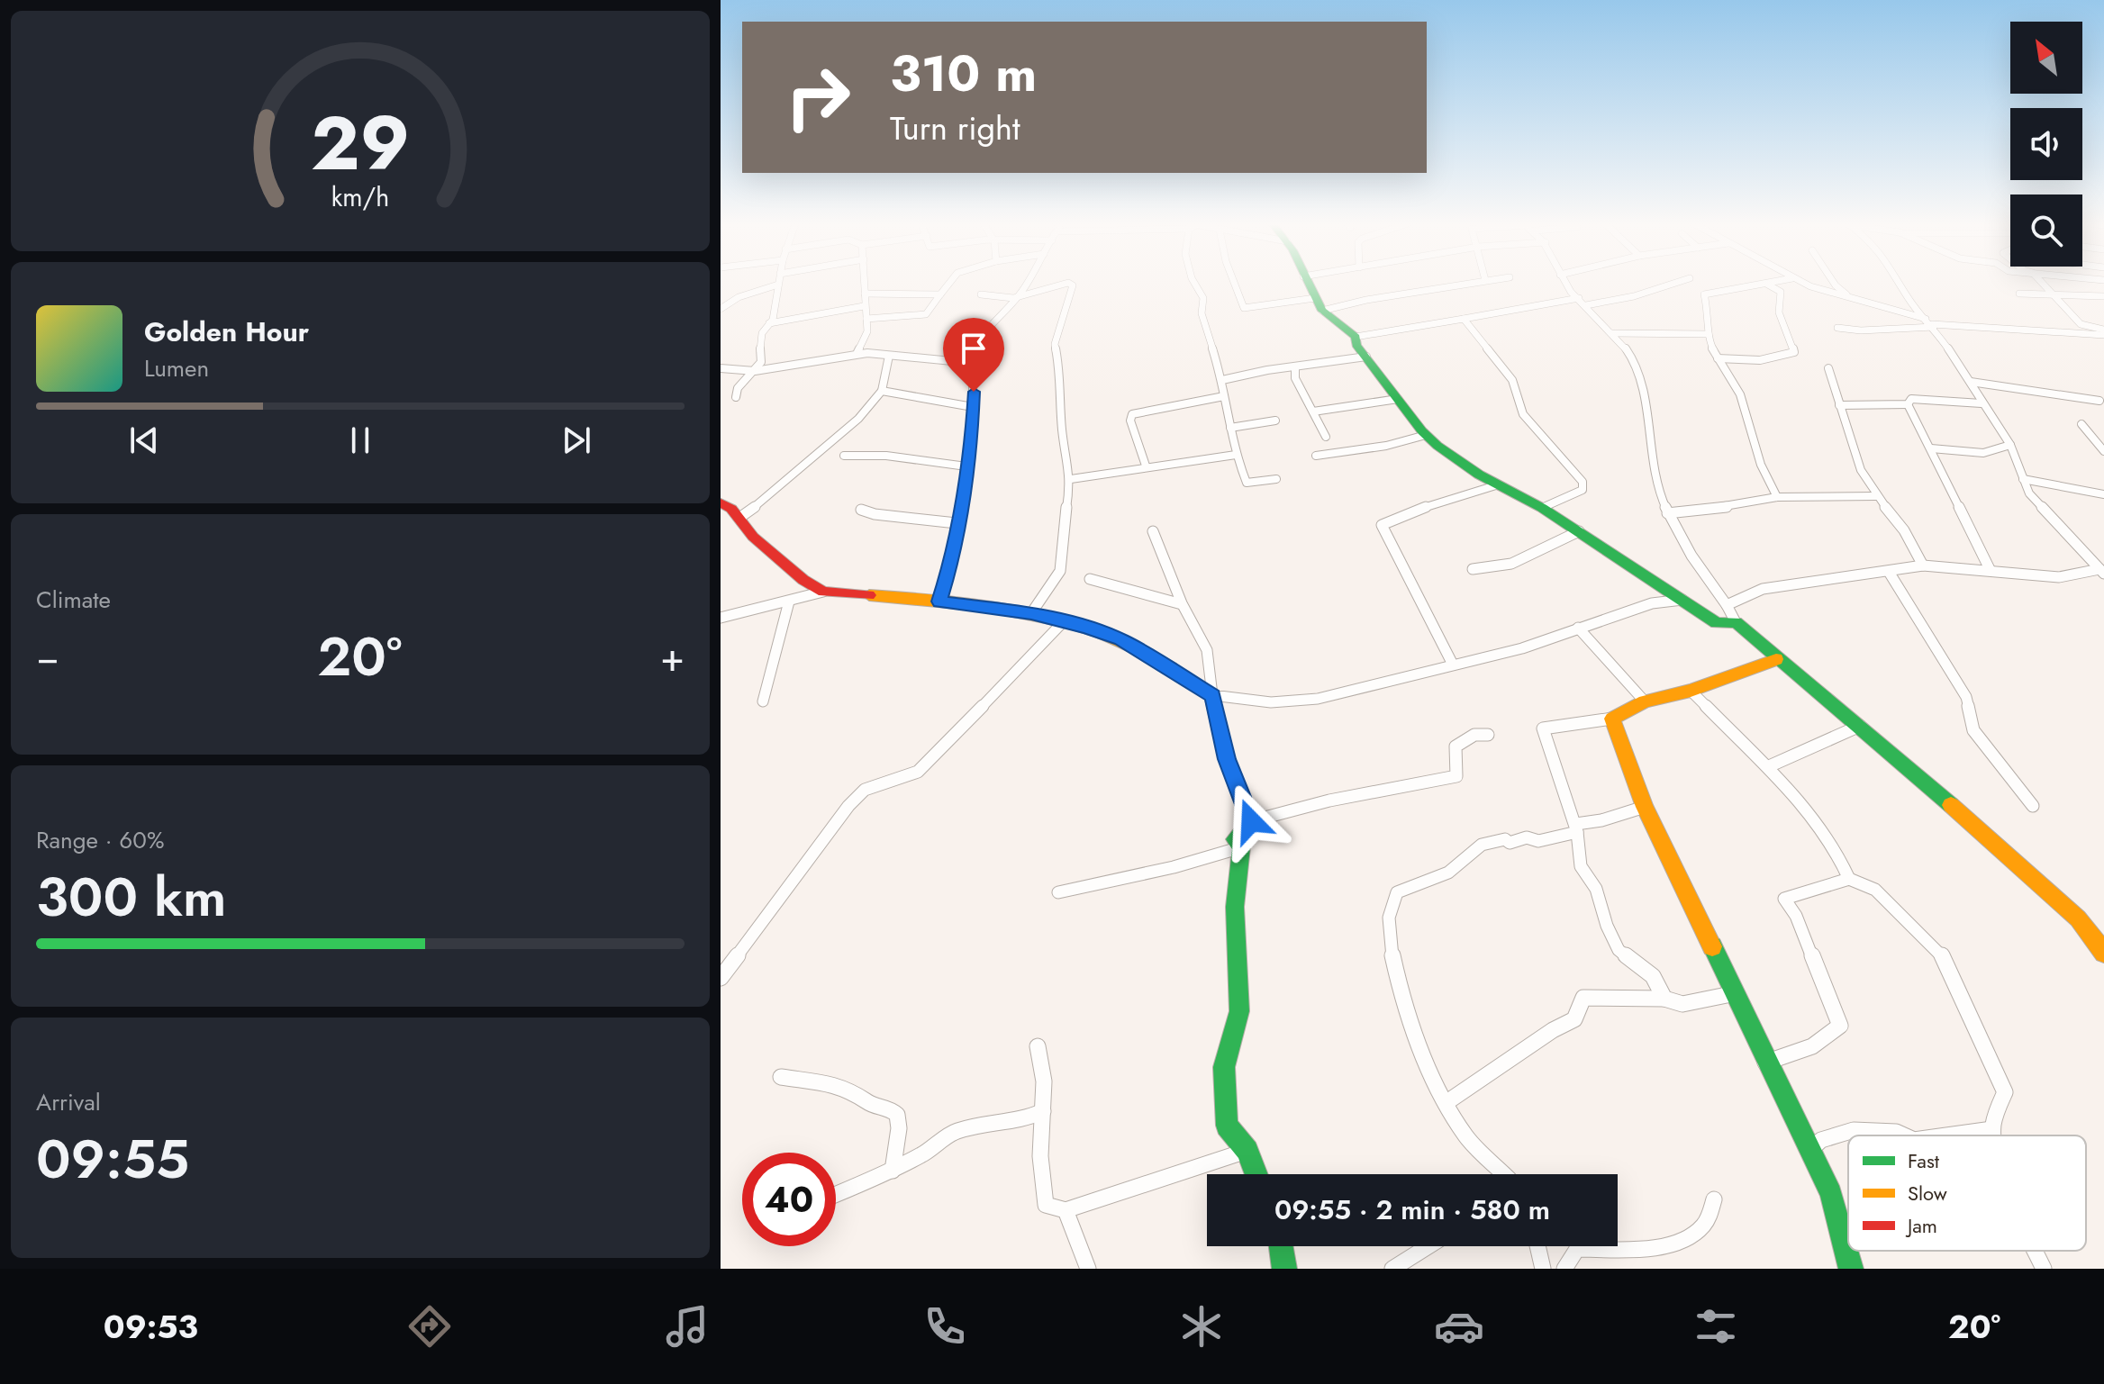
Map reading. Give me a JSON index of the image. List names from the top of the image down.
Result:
{
  "legend": ["Fast", "Slow", "Jam"],
  "north": "top left",
  "page": {
    "turn": ["310 m", "Turn right"],
    "song": ["Golden Hour", "Lumen"],
    "tile": [
      "Climate",
      ["Range · 60%", "300 km"],
      ["Arrival", "09:55"]
    ],
    "heat": ["−", "20°", "+"],
    "limit": "40",
    "trip": "09:55 · 2 min · 580 m",
    "tabs": ["09:53", "20°"],
    "gauge": ["29", "km/h"]
  }
}
